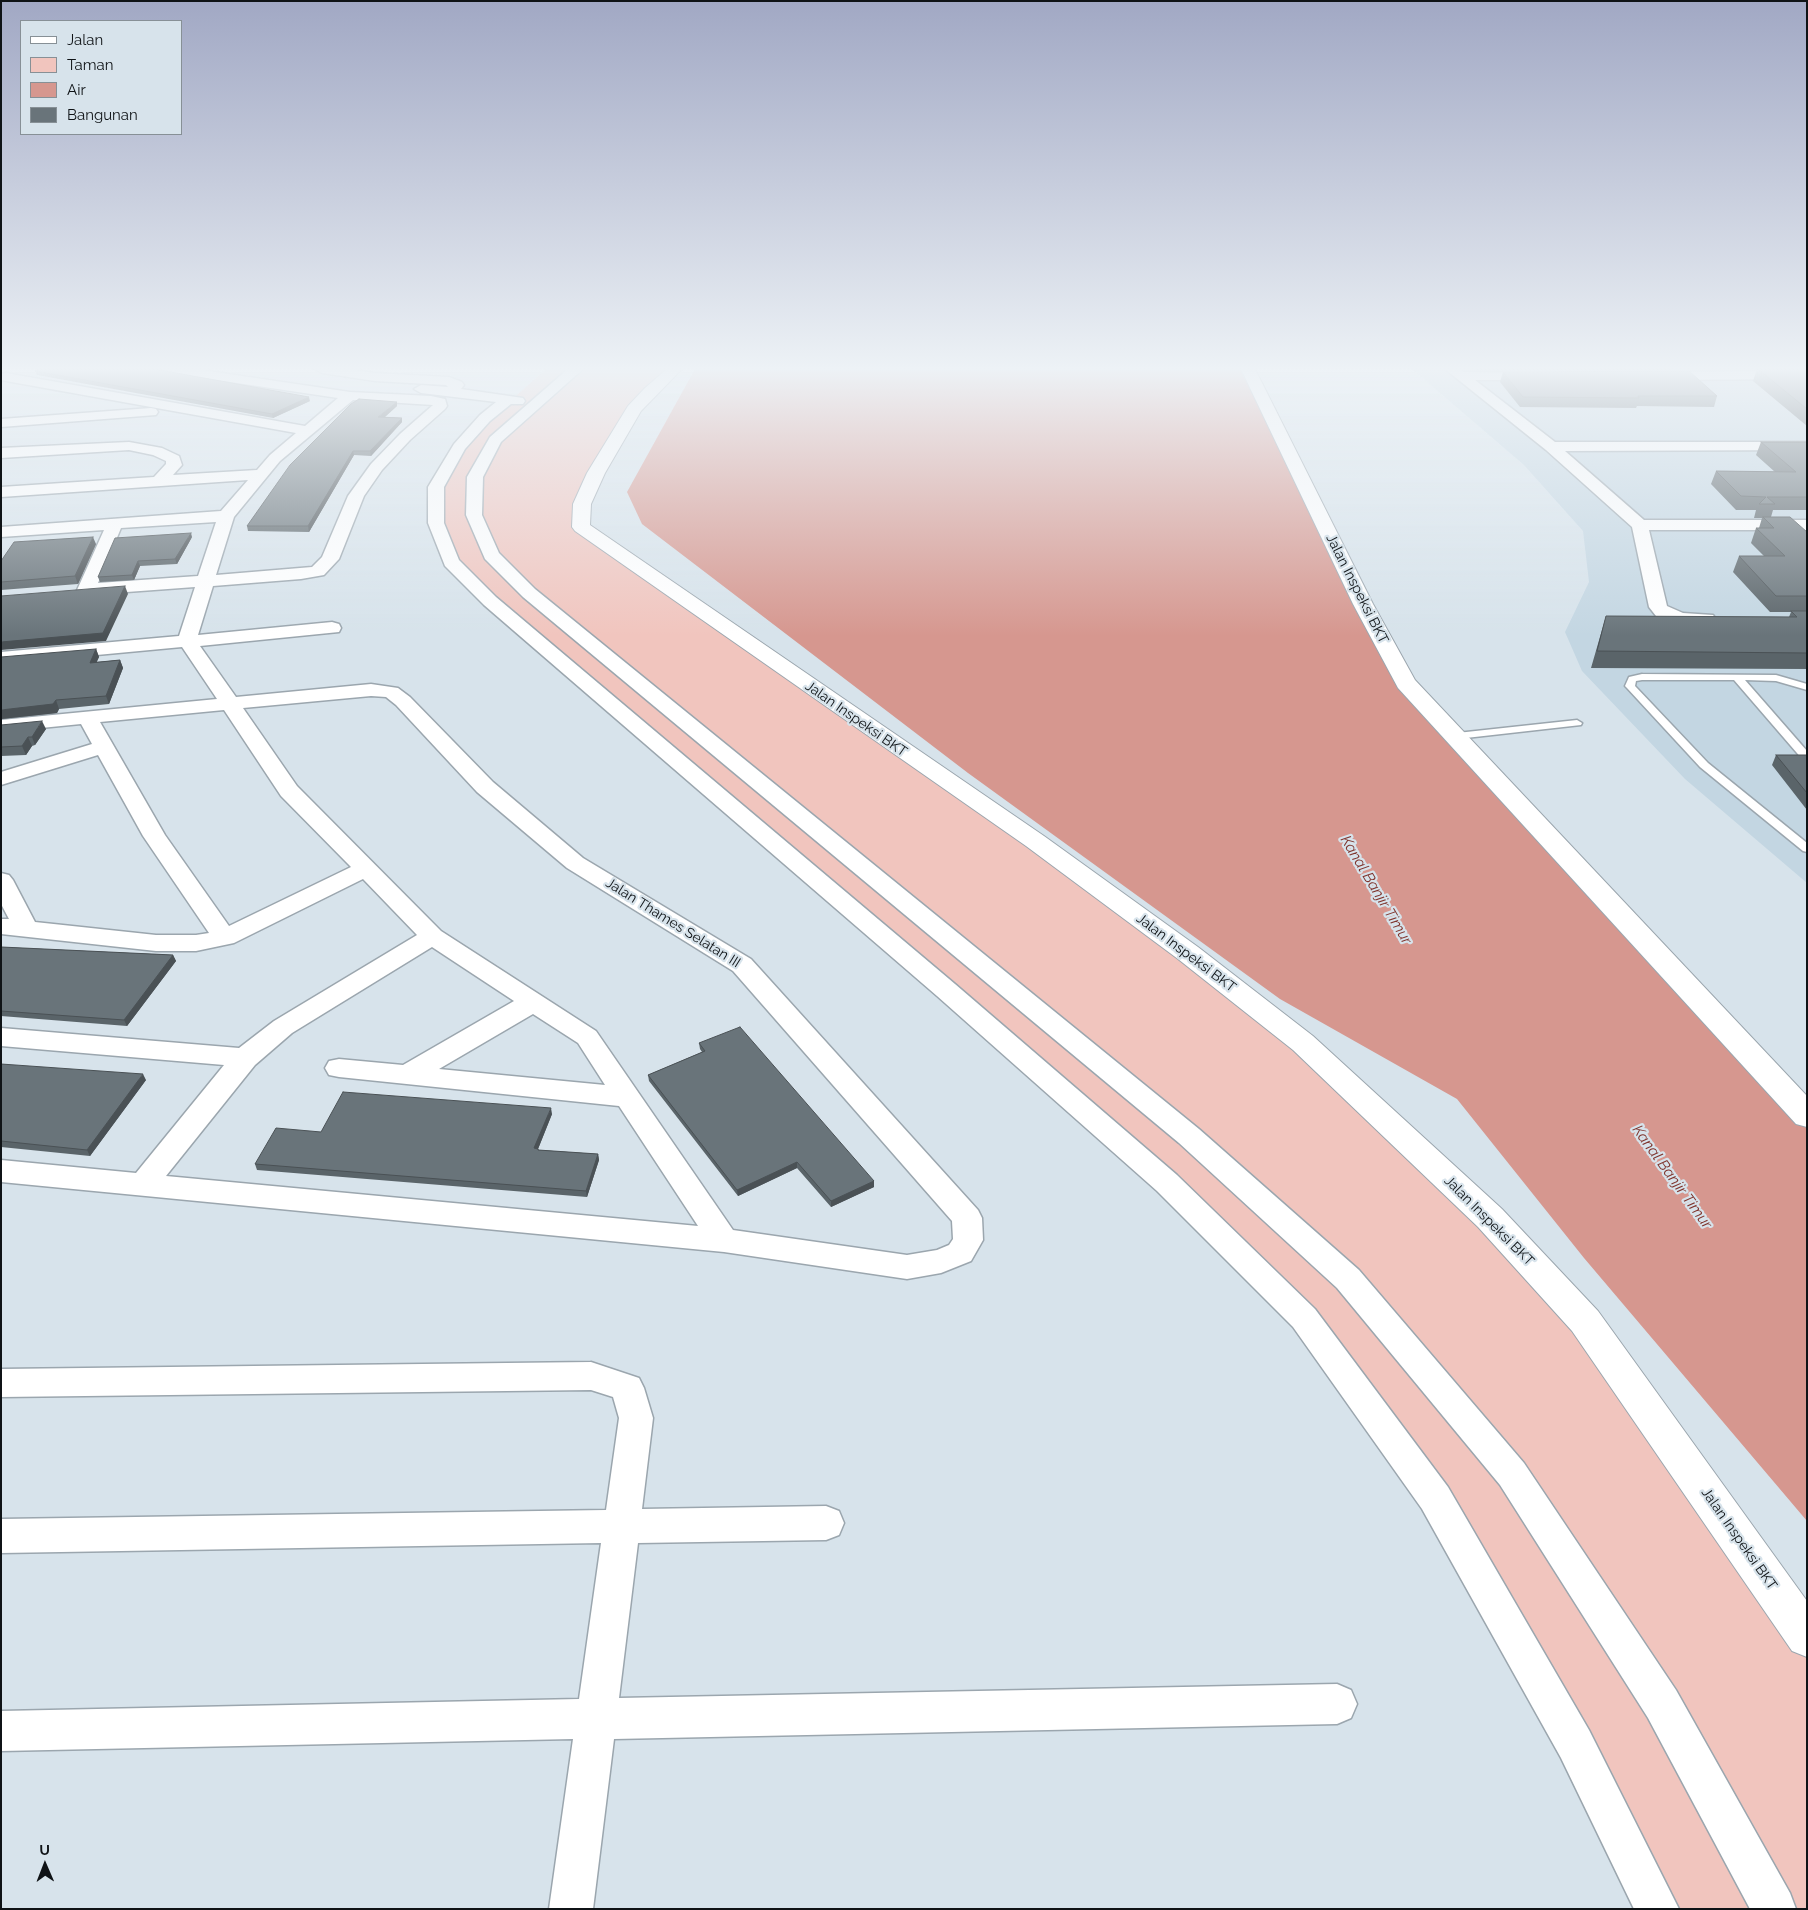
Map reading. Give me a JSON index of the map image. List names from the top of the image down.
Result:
{
  "streets": {
    "street": ["Jalan Inspeksi BKT", "Jalan Thames Selatan III"]
  },
  "water": ["Kanal Banjir Timur"],
  "legend": [
    "Jalan",
    "Taman",
    "Air",
    "Bangunan"
  ],
  "north": "top"
}
